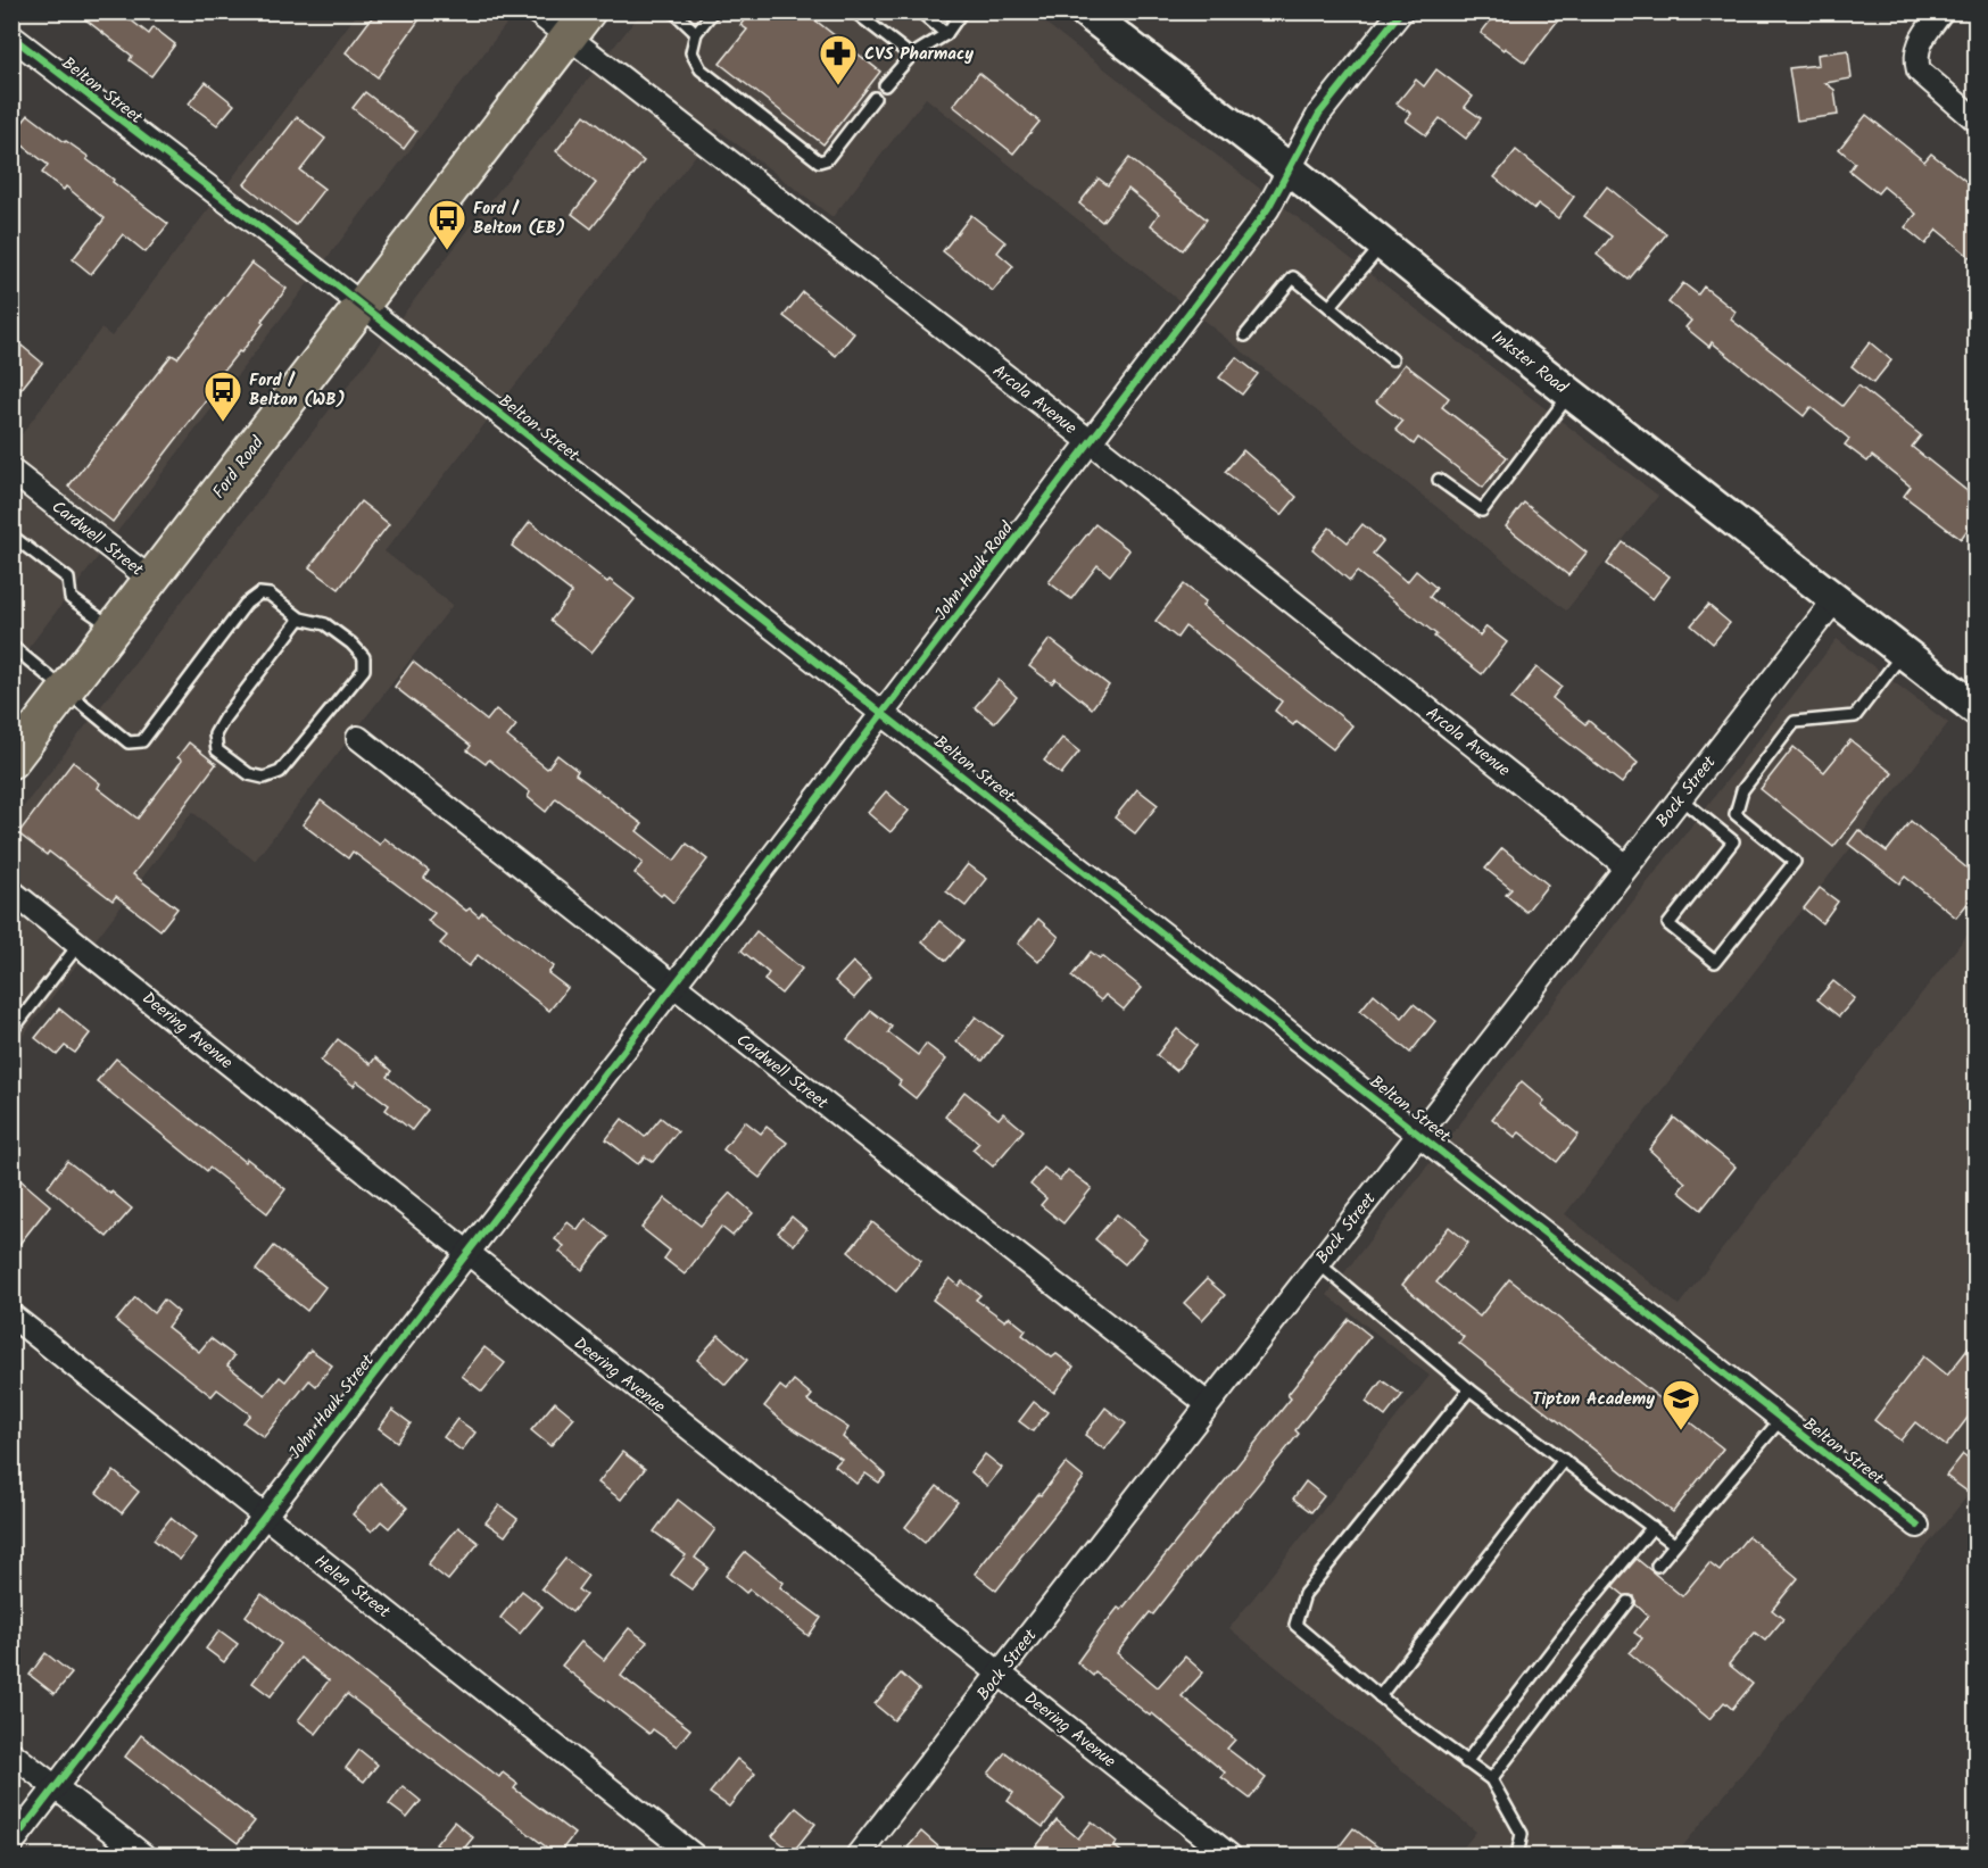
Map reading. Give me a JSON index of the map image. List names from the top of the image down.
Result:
{
  "streets": {
    "main road": ["Inkster Road", "Ford Road"],
    "street": [
      "Belton Street",
      "Arcola Avenue",
      "Cardwell Street",
      "John Hauk Road",
      "Bock Street",
      "Deering Avenue",
      "John Hauk Street",
      "Helen Street"
    ]
  },
  "crossings": [
    ["Belton Street", "Ford Road"],
    ["Belton Street", "John Hauk Road"],
    ["Belton Street", "Bock Street"],
    ["Inkster Road", "John Hauk Road"],
    ["Inkster Road", "Bock Street"],
    ["Arcola Avenue", "Ford Road"],
    ["Arcola Avenue", "John Hauk Road"],
    ["Arcola Avenue", "Bock Street"],
    ["Ford Road", "Cardwell Street"],
    ["Cardwell Street", "John Hauk Road"],
    ["Cardwell Street", "Bock Street"],
    ["Cardwell Street", "John Hauk Street"],
    ["John Hauk Road", "John Hauk Street"],
    ["Bock Street", "Deering Avenue"],
    ["Deering Avenue", "John Hauk Street"],
    ["John Hauk Street", "Helen Street"]
  ],
  "places": {
    "pharmacy": ["CVS Pharmacy"],
    "bus stop": ["Ford / Belton (EB)", "Ford / Belton (WB)"],
    "school or university": ["Tipton Academy"]
  }
}
